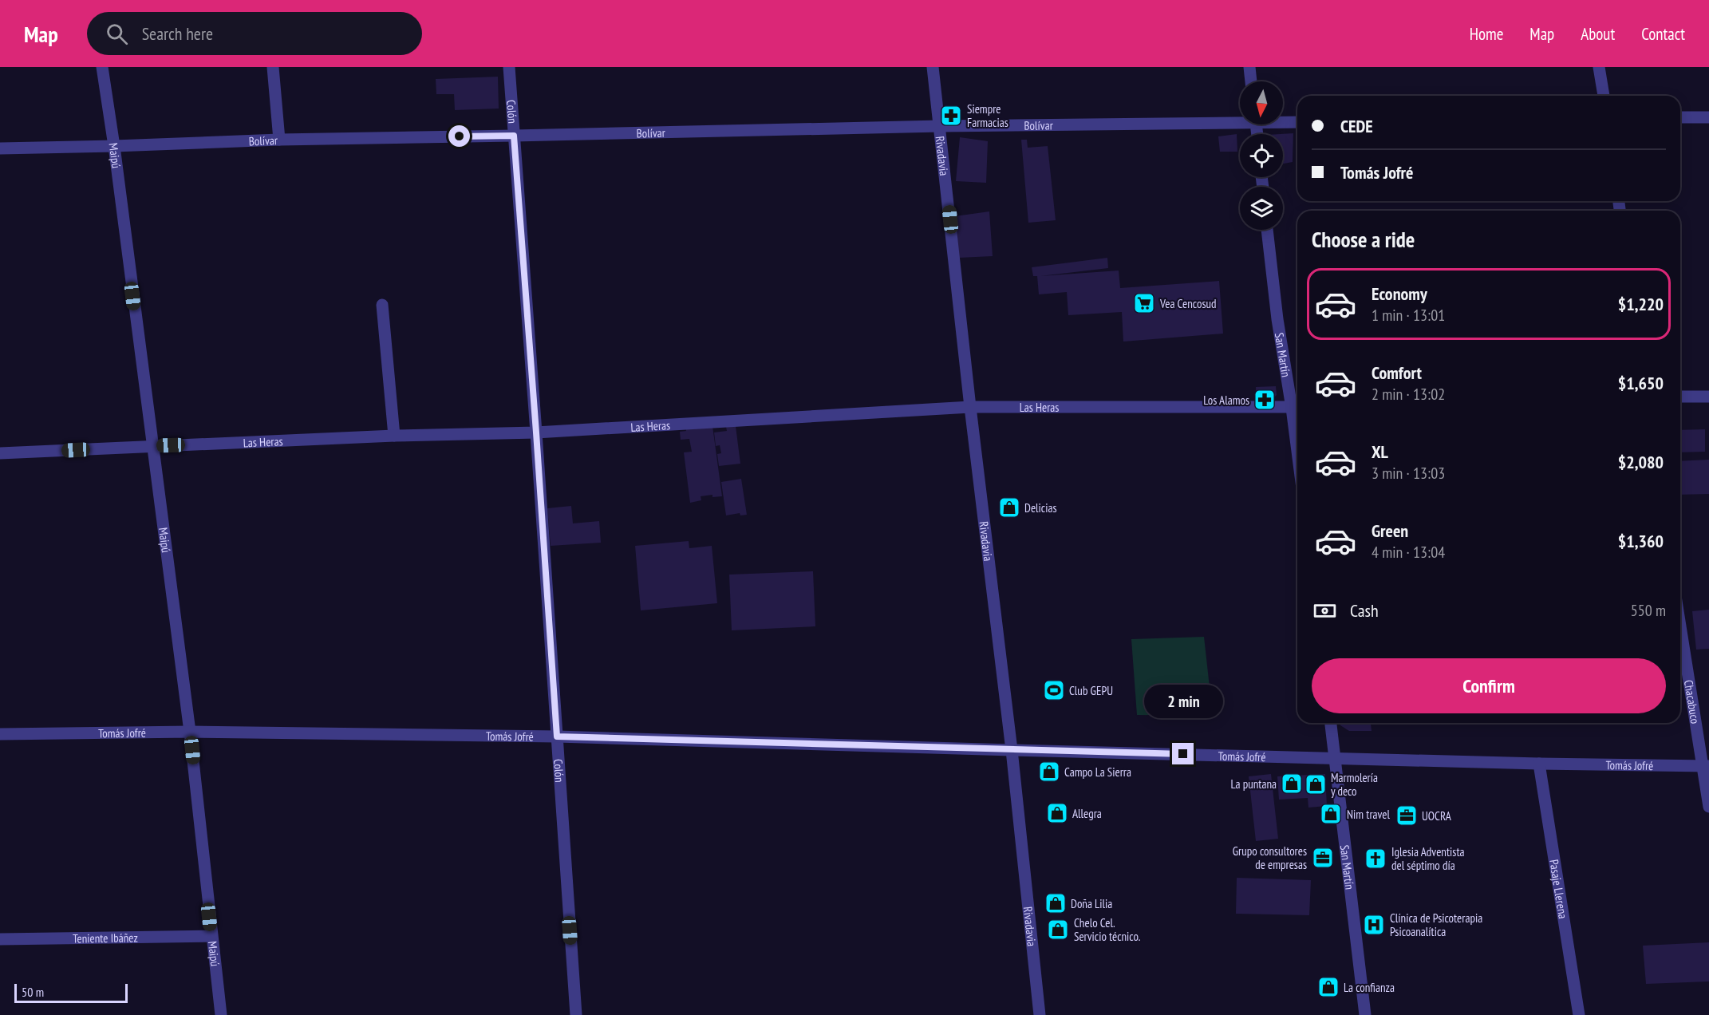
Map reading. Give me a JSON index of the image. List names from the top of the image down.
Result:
{
  "streets": {
    "street": [
      "Colón",
      "Bolívar",
      "Rivadavia",
      "Maipú",
      "San Martín",
      "Las Heras",
      "Chacabuco",
      "Tomás Jofré",
      "Pasaje Llerena",
      "Teniente Ibáñez"
    ]
  },
  "crossings": [
    ["Colón", "Bolívar"],
    ["Colón", "Las Heras"],
    ["Colón", "Tomás Jofré"],
    ["Bolívar", "Rivadavia"],
    ["Bolívar", "Maipú"],
    ["Rivadavia", "Las Heras"],
    ["Rivadavia", "Tomás Jofré"],
    ["Maipú", "Las Heras"],
    ["Maipú", "Tomás Jofré"],
    ["Maipú", "Teniente Ibáñez"],
    ["San Martín", "Las Heras"],
    ["San Martín", "Tomás Jofré"],
    ["Chacabuco", "Tomás Jofré"],
    ["Tomás Jofré", "Pasaje Llerena"]
  ],
  "places": {
    "pharmacy": ["Siempre Farmacias", "Los Alamos"],
    "supermarket": ["Vea Cencosud"],
    "shop": [
      "Delicias",
      "Campo La Sierra",
      "La puntana",
      "Marmolería y deco",
      "Allegra",
      "Nim travel",
      "Doña Lilia",
      "Chelo Cel. Servicio técnico.",
      "La confianza"
    ],
    "sports": ["Club GEPU"],
    "office": ["UOCRA", "Grupo consultores de empresas"],
    "church": ["Iglesia Adventista del séptimo día"],
    "hospital": ["Clínica de Psicoterapia Psicoanalítica"]
  },
  "scale_bar": "50 m",
  "north": "bottom",
  "page": {
    "header": "Map",
    "search": "Search here",
    "nav": [
      "Home",
      "Map",
      "About",
      "Contact"
    ],
    "banner": ["CEDE", "Tomás Jofré"],
    "heading": "Choose a ride",
    "list": [
      {
        "name": "Economy",
        "note": "1 min · 13:01",
        "value": "$1,220"
      },
      {
        "name": "Comfort",
        "note": "2 min · 13:02",
        "value": "$1,650"
      },
      {
        "name": "XL",
        "note": "3 min · 13:03",
        "value": "$2,080"
      },
      {
        "name": "Green",
        "note": "4 min · 13:04",
        "value": "$1,360"
      }
    ],
    "pay": ["Cash", "550 m"],
    "buttons": "Confirm",
    "bubble": "2 min",
    "scale": "50 m"
  }
}
